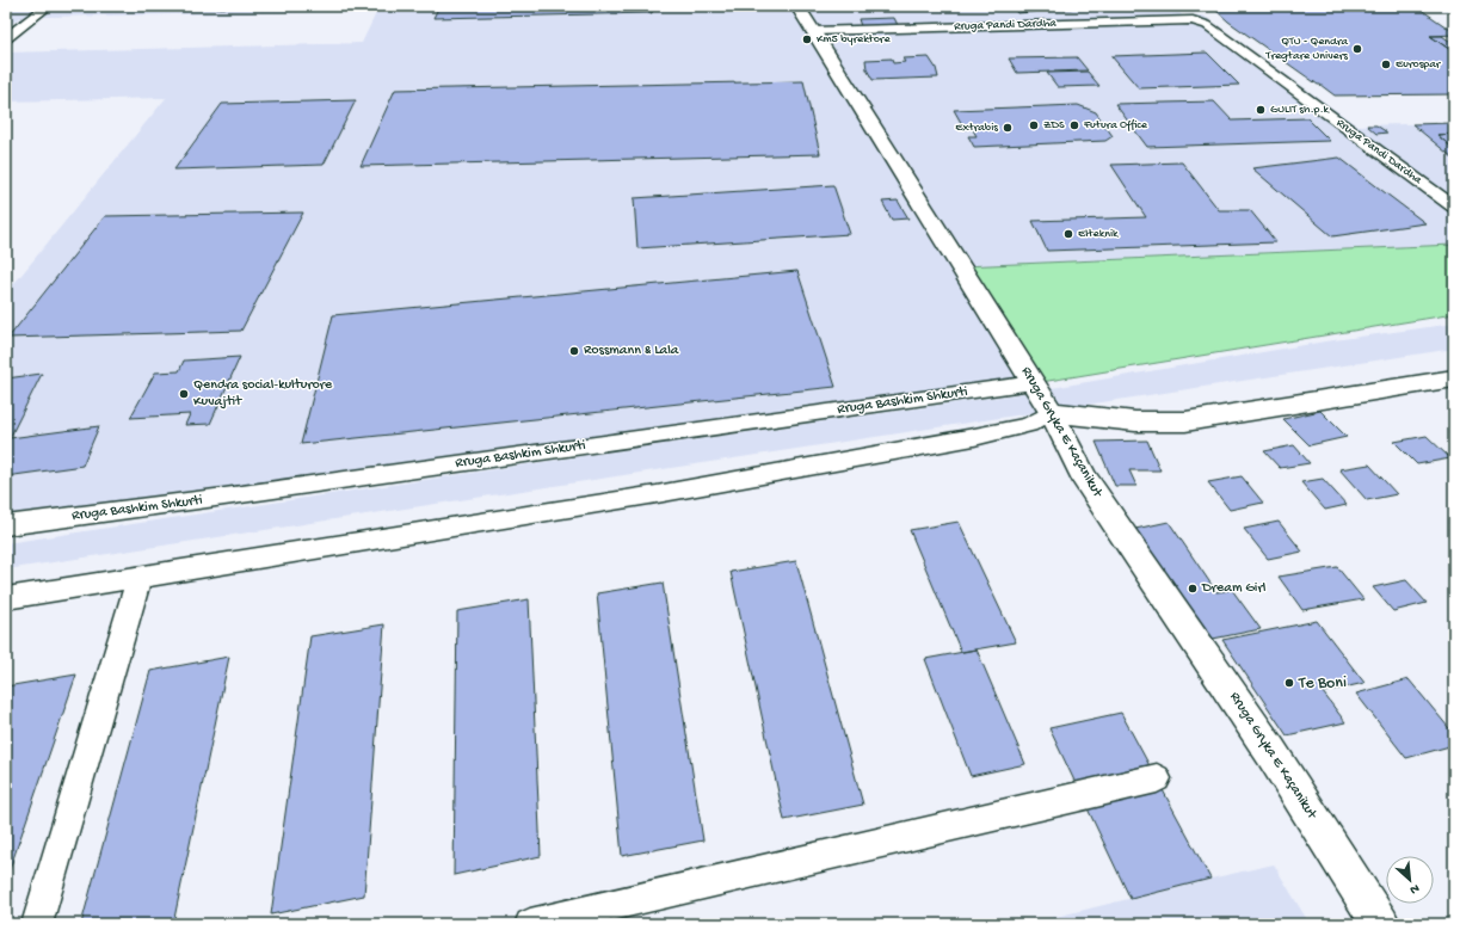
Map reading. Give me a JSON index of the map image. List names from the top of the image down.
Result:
{
  "streets": {
    "street": ["Rruga Pandi Dardha", "Rruga Bashkim Shkurti", "Rruga Gryka E Kaçanikut"]
  },
  "crossings": [
    ["Rruga Pandi Dardha", "Rruga Gryka E Kaçanikut"],
    ["Rruga Bashkim Shkurti", "Rruga Gryka E Kaçanikut"]
  ],
  "places": [
    "Km5 byrektore",
    "QTU - Qendra Tregtare Univers",
    "Eurospar",
    "GULIT sh.p.k",
    "ZDS",
    "Futura Office",
    "Extrabis",
    "Elteknik",
    "Rossmann & Lala",
    "Qendra social-kulturore Kuvajtit",
    "Dream Girl",
    "Te Boni"
  ],
  "north": "bottom right"
}
